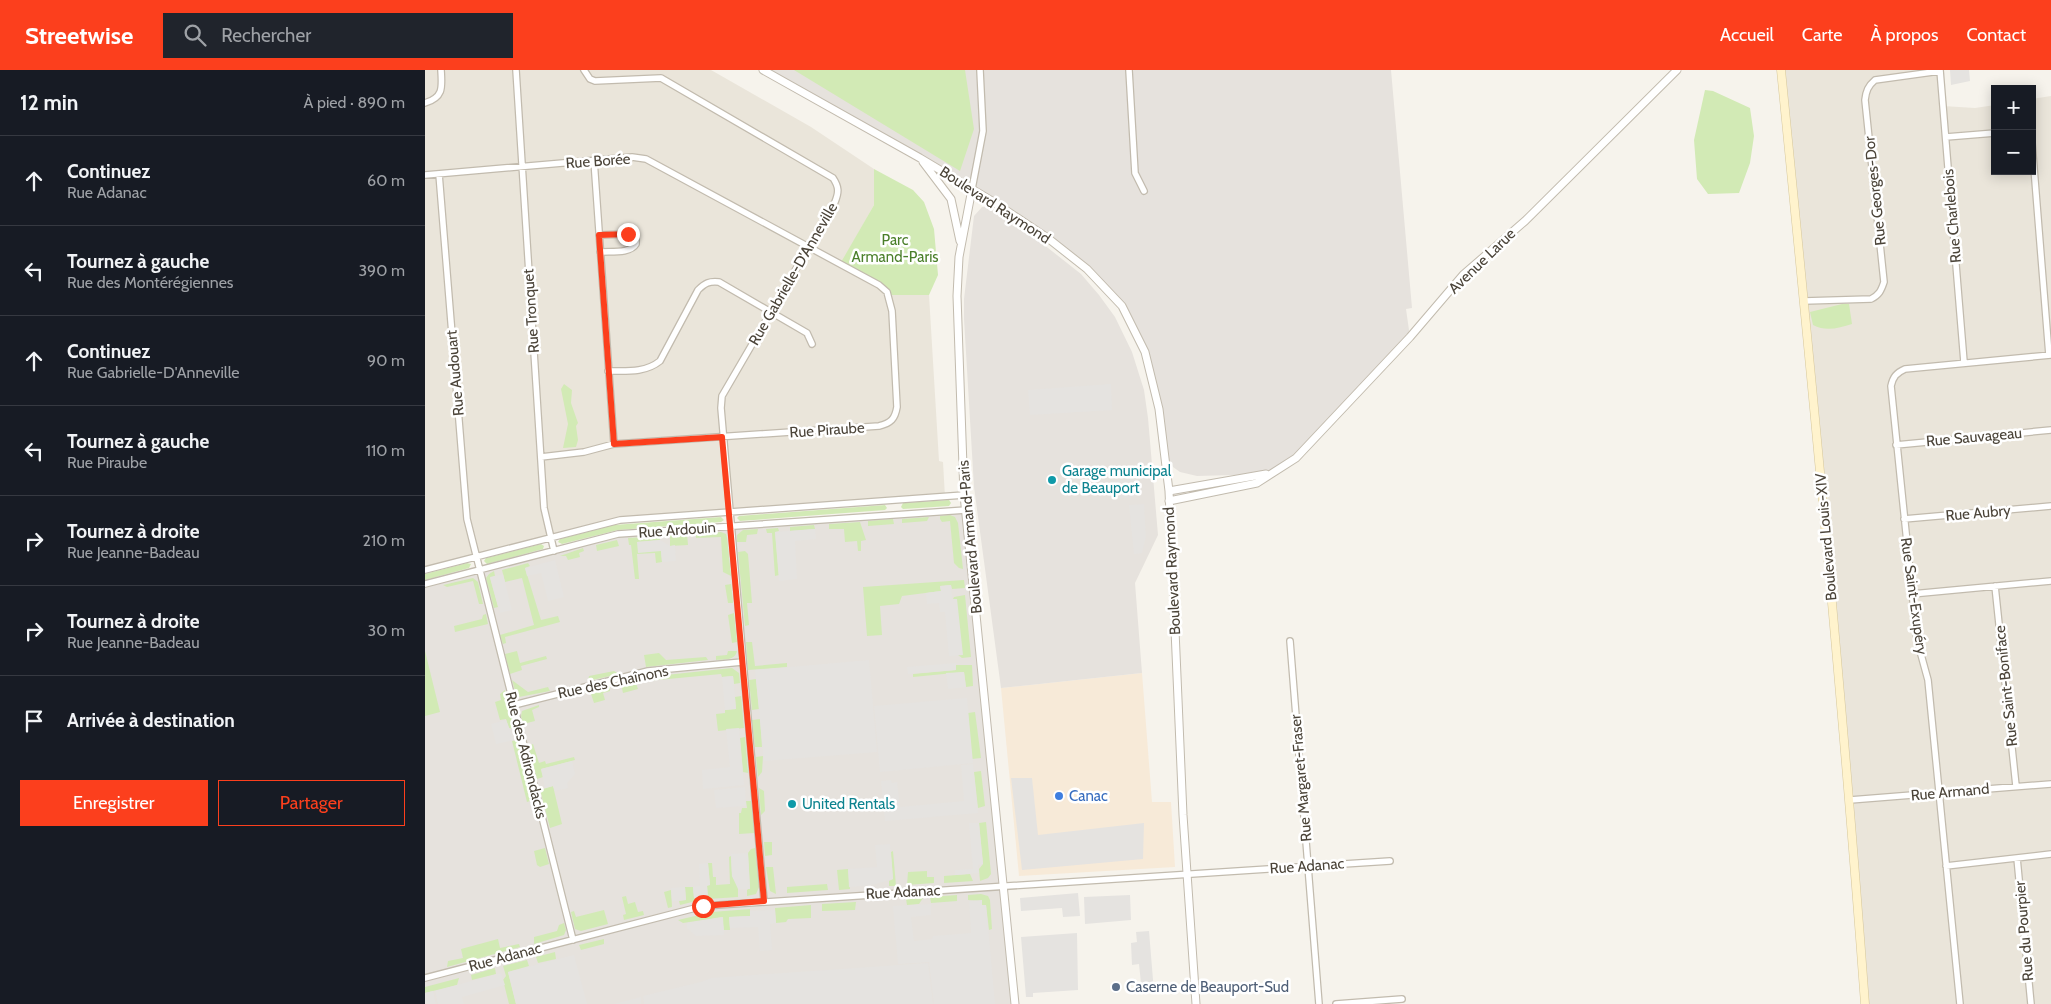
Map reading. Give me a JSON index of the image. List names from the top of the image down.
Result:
{
  "streets": {
    "main road": ["Boulevard Louis-XIV"],
    "street": [
      "Rue Borée",
      "Rue Georges-Dor",
      "Boulevard Raymond",
      "Rue Charlebois",
      "Avenue Larue",
      "Rue Gabrielle-D'Anneville",
      "Rue Tronquet",
      "Rue Audouart",
      "Rue Piraube",
      "Rue Sauvageau",
      "Rue Aubry",
      "Rue Ardouin",
      "Boulevard Armand-Paris",
      "Rue Saint-Exupéry",
      "Rue des Chaînons",
      "Rue Saint-Boniface",
      "Rue des Adirondacks",
      "Rue Margaret-Fraser",
      "Rue Armand",
      "Rue Adanac",
      "Rue du Pourpier"
    ]
  },
  "crossings": [
    ["Rue Borée", "Rue Gabrielle-D'Anneville"],
    ["Rue Borée", "Rue Tronquet"],
    ["Rue Borée", "Rue Audouart"],
    ["Rue Borée", "Rue Piraube"],
    ["Rue Georges-Dor", "Rue Charlebois"],
    ["Rue Georges-Dor", "Boulevard Louis-XIV"],
    ["Boulevard Raymond", "Avenue Larue"],
    ["Boulevard Raymond", "Boulevard Armand-Paris"],
    ["Boulevard Raymond", "Rue Adanac"],
    ["Rue Charlebois", "Rue Saint-Exupéry"],
    ["Rue Gabrielle-D'Anneville", "Rue Piraube"],
    ["Rue Gabrielle-D'Anneville", "Rue Ardouin"],
    ["Rue Gabrielle-D'Anneville", "Rue des Chaînons"],
    ["Rue Gabrielle-D'Anneville", "Rue Adanac"],
    ["Rue Tronquet", "Rue Piraube"],
    ["Rue Tronquet", "Rue Ardouin"],
    ["Rue Audouart", "Rue Ardouin"],
    ["Rue Audouart", "Rue des Adirondacks"],
    ["Rue Sauvageau", "Rue Saint-Exupéry"],
    ["Rue Aubry", "Rue Saint-Exupéry"],
    ["Rue Ardouin", "Boulevard Armand-Paris"],
    ["Rue Ardouin", "Rue des Adirondacks"],
    ["Boulevard Armand-Paris", "Rue Adanac"],
    ["Boulevard Louis-XIV", "Rue Armand"],
    ["Rue Saint-Exupéry", "Rue Armand"],
    ["Rue des Chaînons", "Rue des Adirondacks"],
    ["Rue Saint-Boniface", "Rue Armand"],
    ["Rue des Adirondacks", "Rue Adanac"],
    ["Rue Margaret-Fraser", "Rue Adanac"]
  ],
  "parks": ["Parc Armand-Paris"],
  "places": [
    "Garage municipal de Beauport",
    "Canac",
    "United Rentals",
    "Caserne de Beauport-Sud"
  ],
  "page": {
    "header": "Streetwise",
    "search": "Rechercher",
    "nav": [
      "Accueil",
      "Carte",
      "À propos",
      "Contact"
    ],
    "heading": ["12 min", "À pied · 890 m"],
    "map_buttons": ["+", "−"],
    "list": [
      ["Continuez", "Rue Adanac", "60 m"],
      ["Tournez à gauche", "Rue des Montérégiennes", "390 m"],
      ["Continuez", "Rue Gabrielle-D'Anneville", "90 m"],
      ["Tournez à gauche", "Rue Piraube", "110 m"],
      ["Tournez à droite", "Rue Jeanne-Badeau", "210 m"],
      ["Tournez à droite", "Rue Jeanne-Badeau", "30 m"],
      "Arrivée à destination"
    ],
    "buttons": ["Enregistrer", "Partager"]
  }
}
